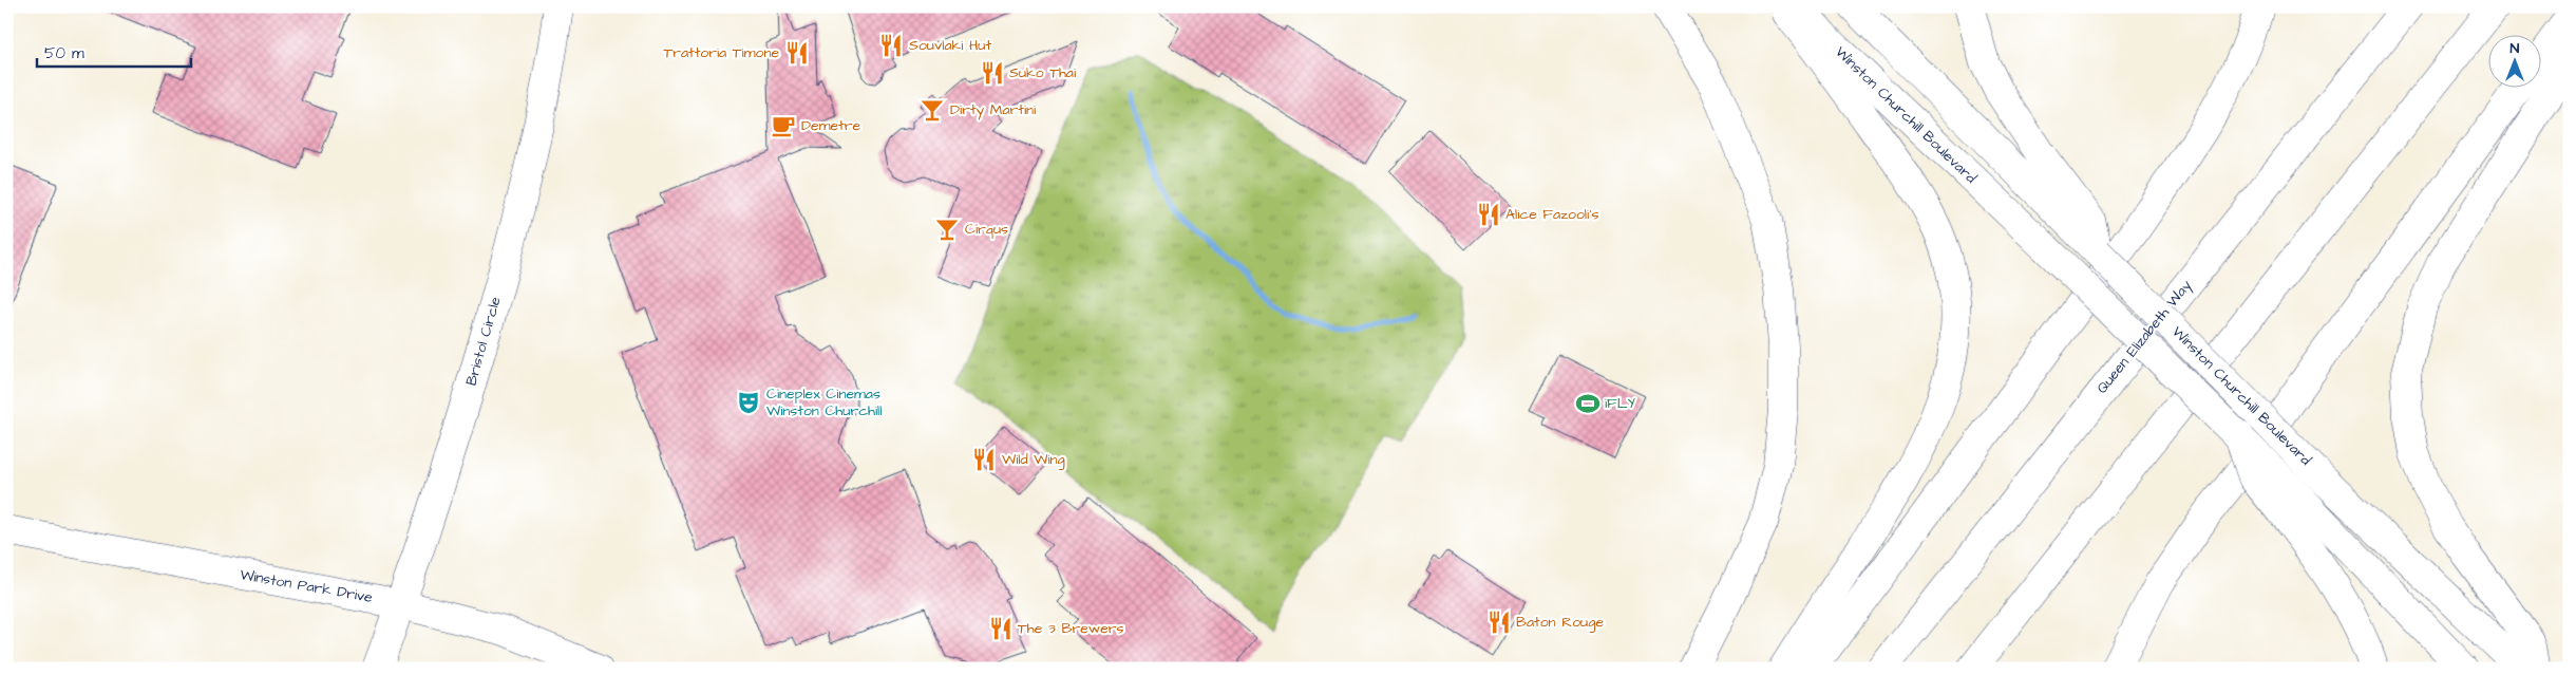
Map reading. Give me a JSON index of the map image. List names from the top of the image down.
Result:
{
  "streets": {
    "main road": [
      "Winston Churchill Boulevard",
      "Queen Elizabeth Way",
      "Bristol Circle",
      "Winston Park Drive"
    ]
  },
  "crossings": [
    ["Bristol Circle", "Winston Park Drive"]
  ],
  "places": {
    "restaurant": [
      "Souvlaki Hut",
      "Trattoria Timone",
      "Suko Thai",
      "Alice Fazooli's",
      "Wild Wing",
      "Baton Rouge",
      "The 3 Brewers"
    ],
    "bar": ["Dirty Martini", "Cirqus"],
    "cafe": ["Demetre"],
    "theatre": ["Cineplex Cinemas Winston Churchill"],
    "sports": ["iFLY"]
  },
  "scale_bar": "50 m",
  "north": "top"
}
